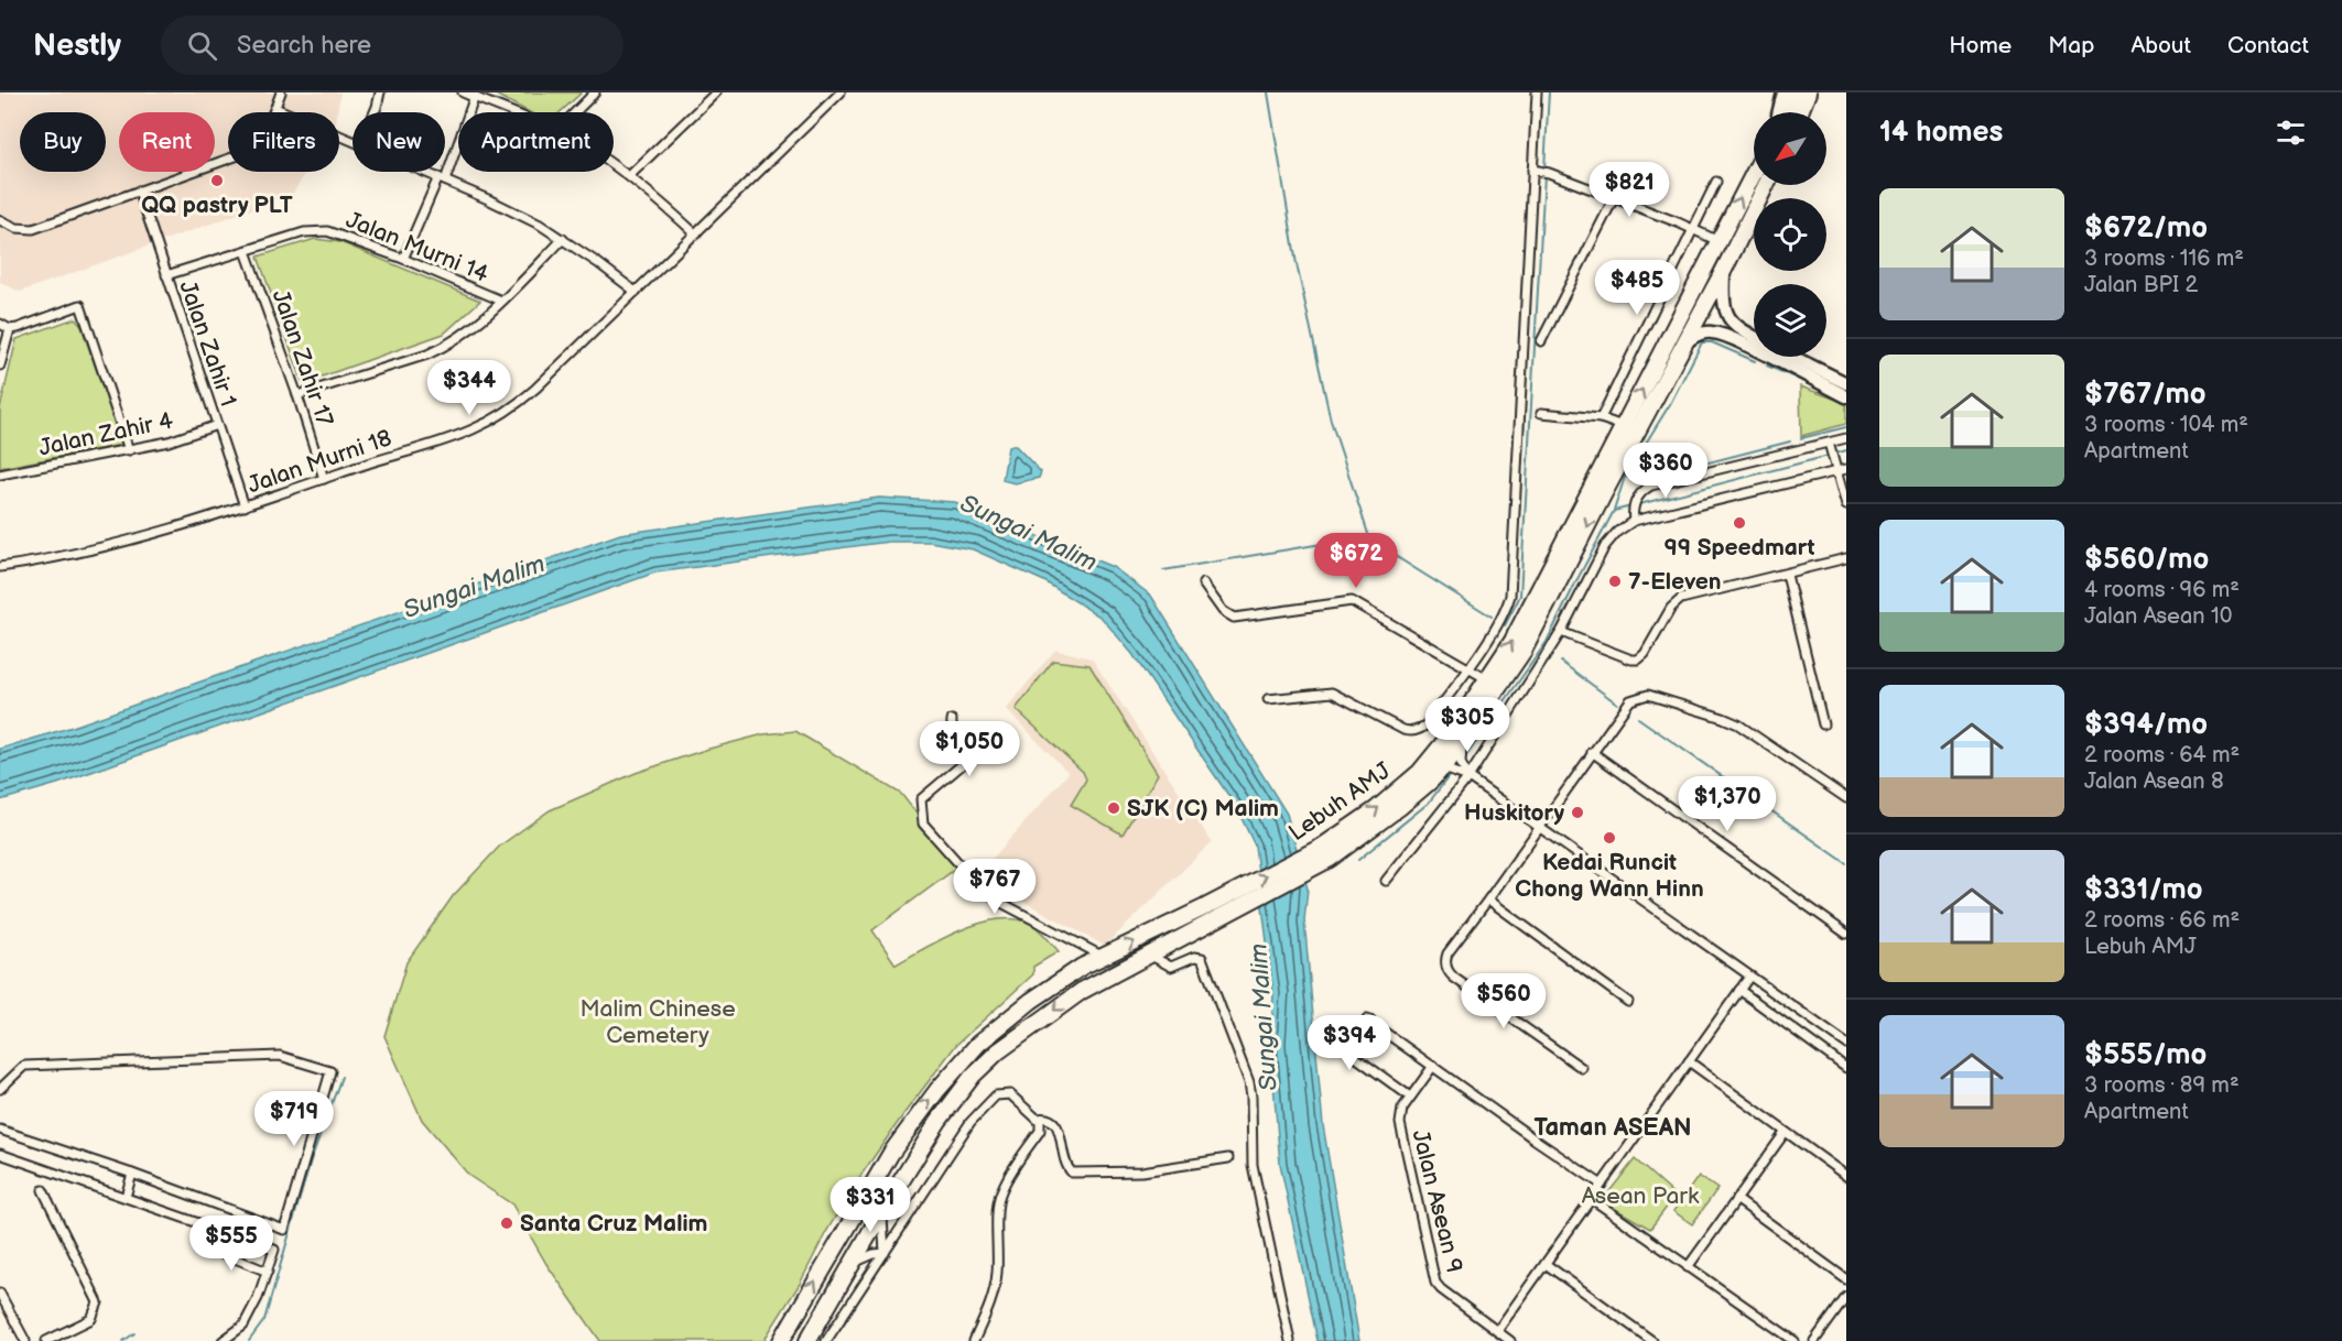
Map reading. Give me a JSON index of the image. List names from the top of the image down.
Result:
{
  "streets": {
    "highway": ["Lebuh AMJ"],
    "street": [
      "Jalan Murni 14",
      "Jalan Zahir 1",
      "Jalan Zahir 17",
      "Jalan Zahir 4",
      "Jalan Murni 18",
      "Jalan Asean 9"
    ]
  },
  "crossings": [
    ["Jalan Murni 14", "Jalan Zahir 1"],
    ["Jalan Murni 14", "Jalan Zahir 17"],
    ["Jalan Zahir 1", "Jalan Zahir 4"],
    ["Jalan Zahir 1", "Jalan Murni 18"],
    ["Jalan Zahir 17", "Jalan Murni 18"]
  ],
  "districts": ["Taman ASEAN"],
  "water": ["Sungai Malim"],
  "parks": ["Malim Chinese Cemetery", "Asean Park"],
  "places": [
    "QQ pastry PLT",
    "99 Speedmart",
    "7-Eleven",
    "SJK (C) Malim",
    "Huskitory",
    "Kedai Runcit Chong Wann Hinn",
    "Santa Cruz Malim"
  ],
  "north": "bottom left",
  "page": {
    "header": "Nestly",
    "search": "Search here",
    "nav": [
      "Home",
      "Map",
      "About",
      "Contact"
    ],
    "heading": "14 homes",
    "chip": [
      "Buy",
      "Rent",
      "Filters",
      "New",
      "Apartment"
    ],
    "price": [
      "$821",
      "$485",
      "$344",
      "$360",
      "$672",
      "$305",
      "$1,050",
      "$1,370",
      "$767",
      "$560",
      "$394",
      "$719",
      "$331",
      "$555"
    ],
    "list": [
      {
        "name": "$672/mo",
        "note": "3 rooms · 116 m² · Jalan BPI 2"
      },
      {
        "name": "$767/mo",
        "note": "3 rooms · 104 m² · Apartment"
      },
      {
        "name": "$560/mo",
        "note": "4 rooms · 96 m² · Jalan Asean 10"
      },
      {
        "name": "$394/mo",
        "note": "2 rooms · 64 m² · Jalan Asean 8"
      },
      {
        "name": "$331/mo",
        "note": "2 rooms · 66 m² · Lebuh AMJ"
      },
      {
        "name": "$555/mo",
        "note": "3 rooms · 89 m² · Apartment"
      }
    ]
  }
}
